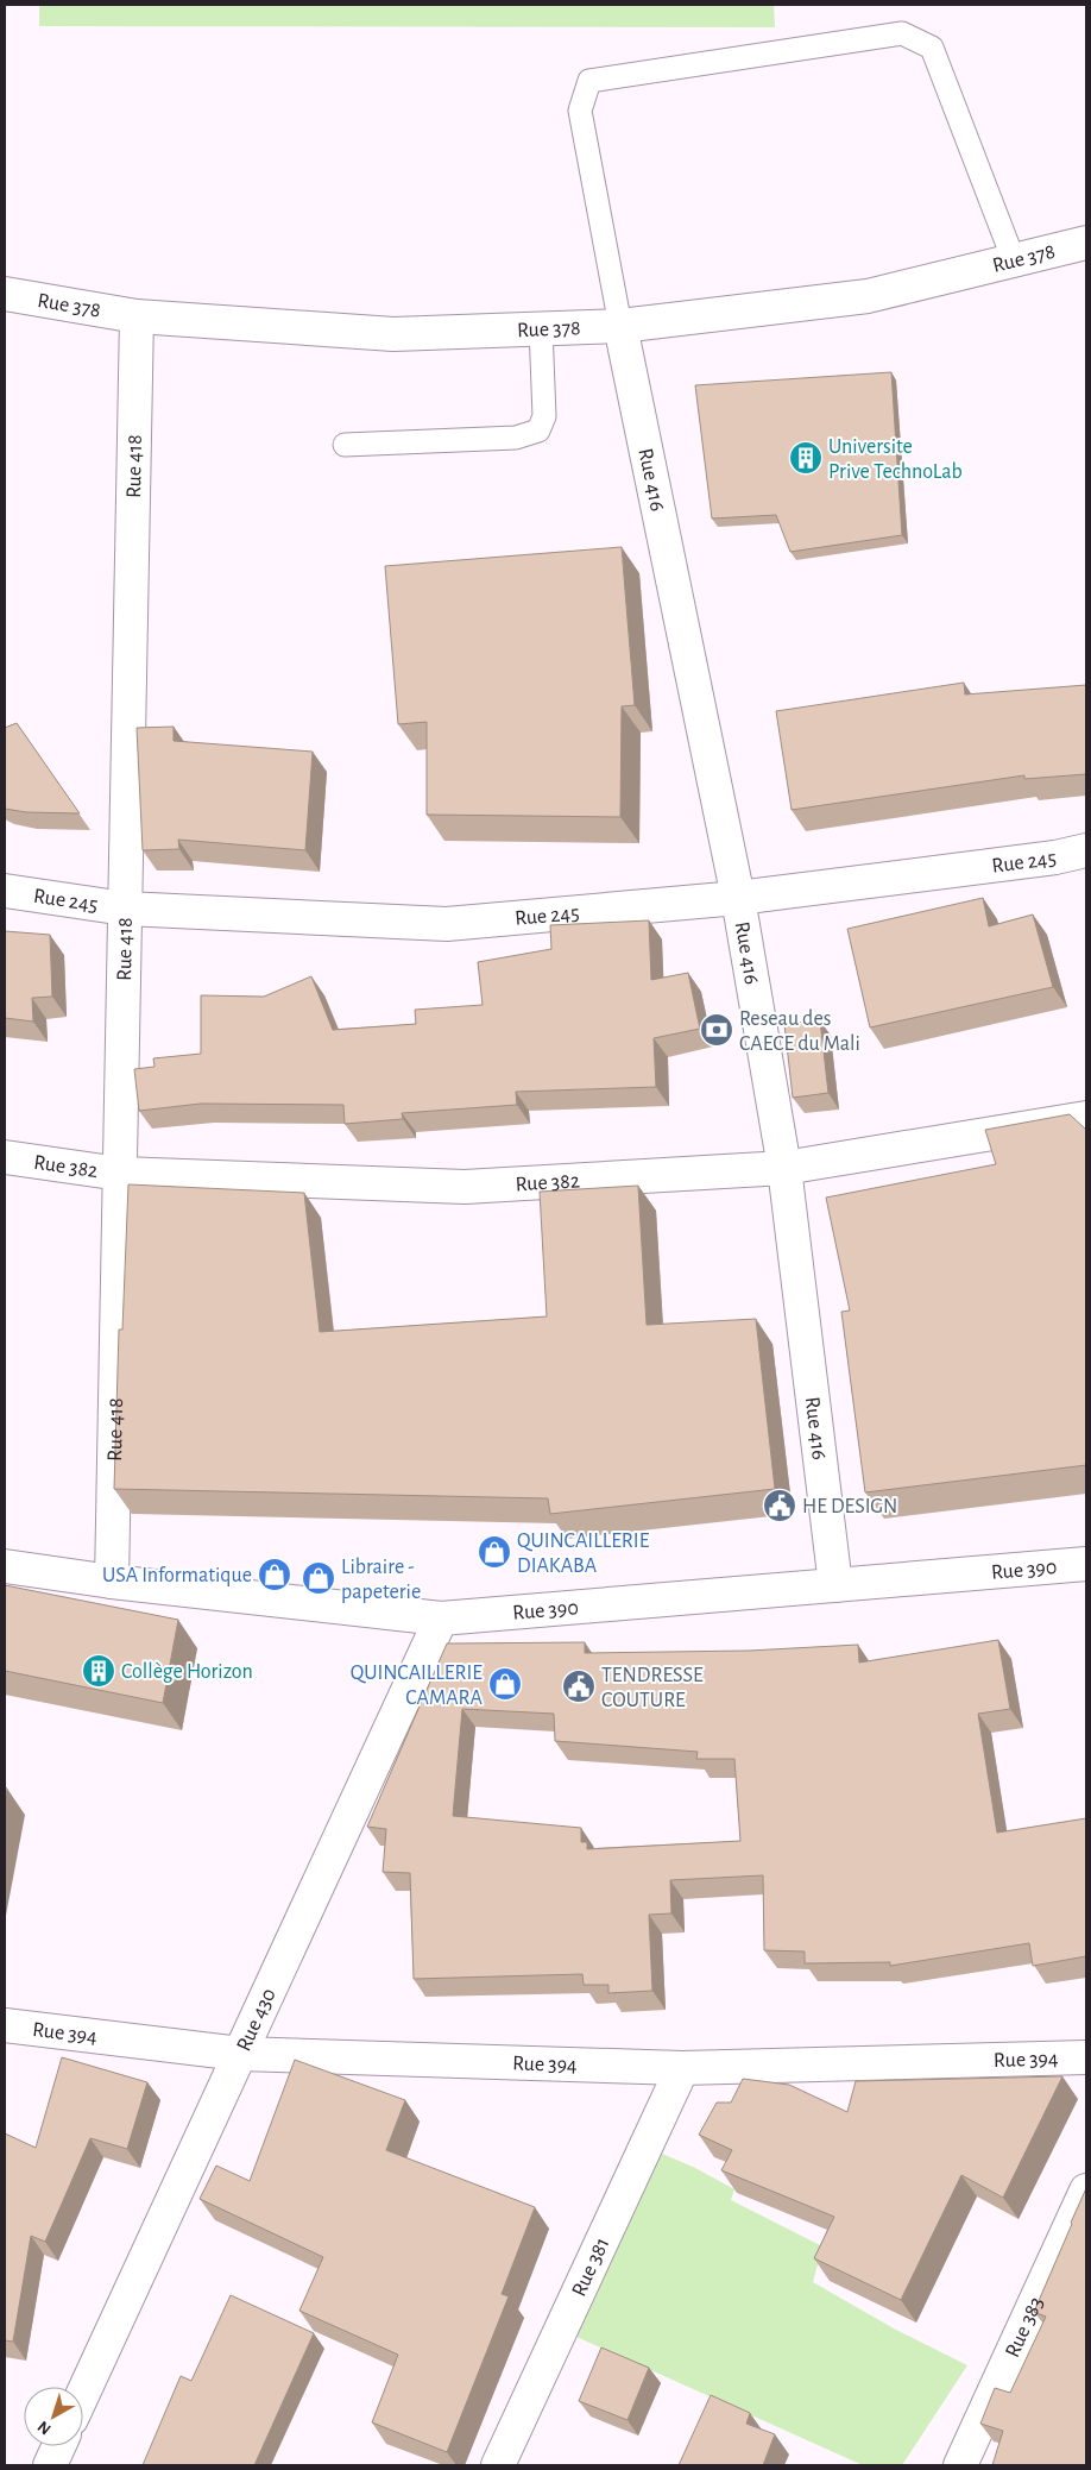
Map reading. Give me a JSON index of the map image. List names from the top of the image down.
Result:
{
  "streets": {
    "street": [
      "Rue 378",
      "Rue 418",
      "Rue 416",
      "Rue 245",
      "Rue 382",
      "Rue 390",
      "Rue 430",
      "Rue 394",
      "Rue 381",
      "Rue 383"
    ]
  },
  "crossings": [
    ["Rue 378", "Rue 418"],
    ["Rue 378", "Rue 416"],
    ["Rue 418", "Rue 245"],
    ["Rue 418", "Rue 382"],
    ["Rue 418", "Rue 390"],
    ["Rue 416", "Rue 245"],
    ["Rue 416", "Rue 382"],
    ["Rue 416", "Rue 390"],
    ["Rue 390", "Rue 430"],
    ["Rue 430", "Rue 394"],
    ["Rue 394", "Rue 381"]
  ],
  "places": {
    "building": ["Universite Prive TechnoLab", "Collège Horizon"],
    "bank": ["Reseau des CAECE du Mali"],
    "public building": ["HE DESIGN", "TENDRESSE COUTURE"],
    "shop": [
      "QUINCAILLERIE DIAKABA",
      "USA Informatique",
      "Libraire - papeterie",
      "QUINCAILLERIE CAMARA"
    ]
  },
  "north": "bottom left"
}
